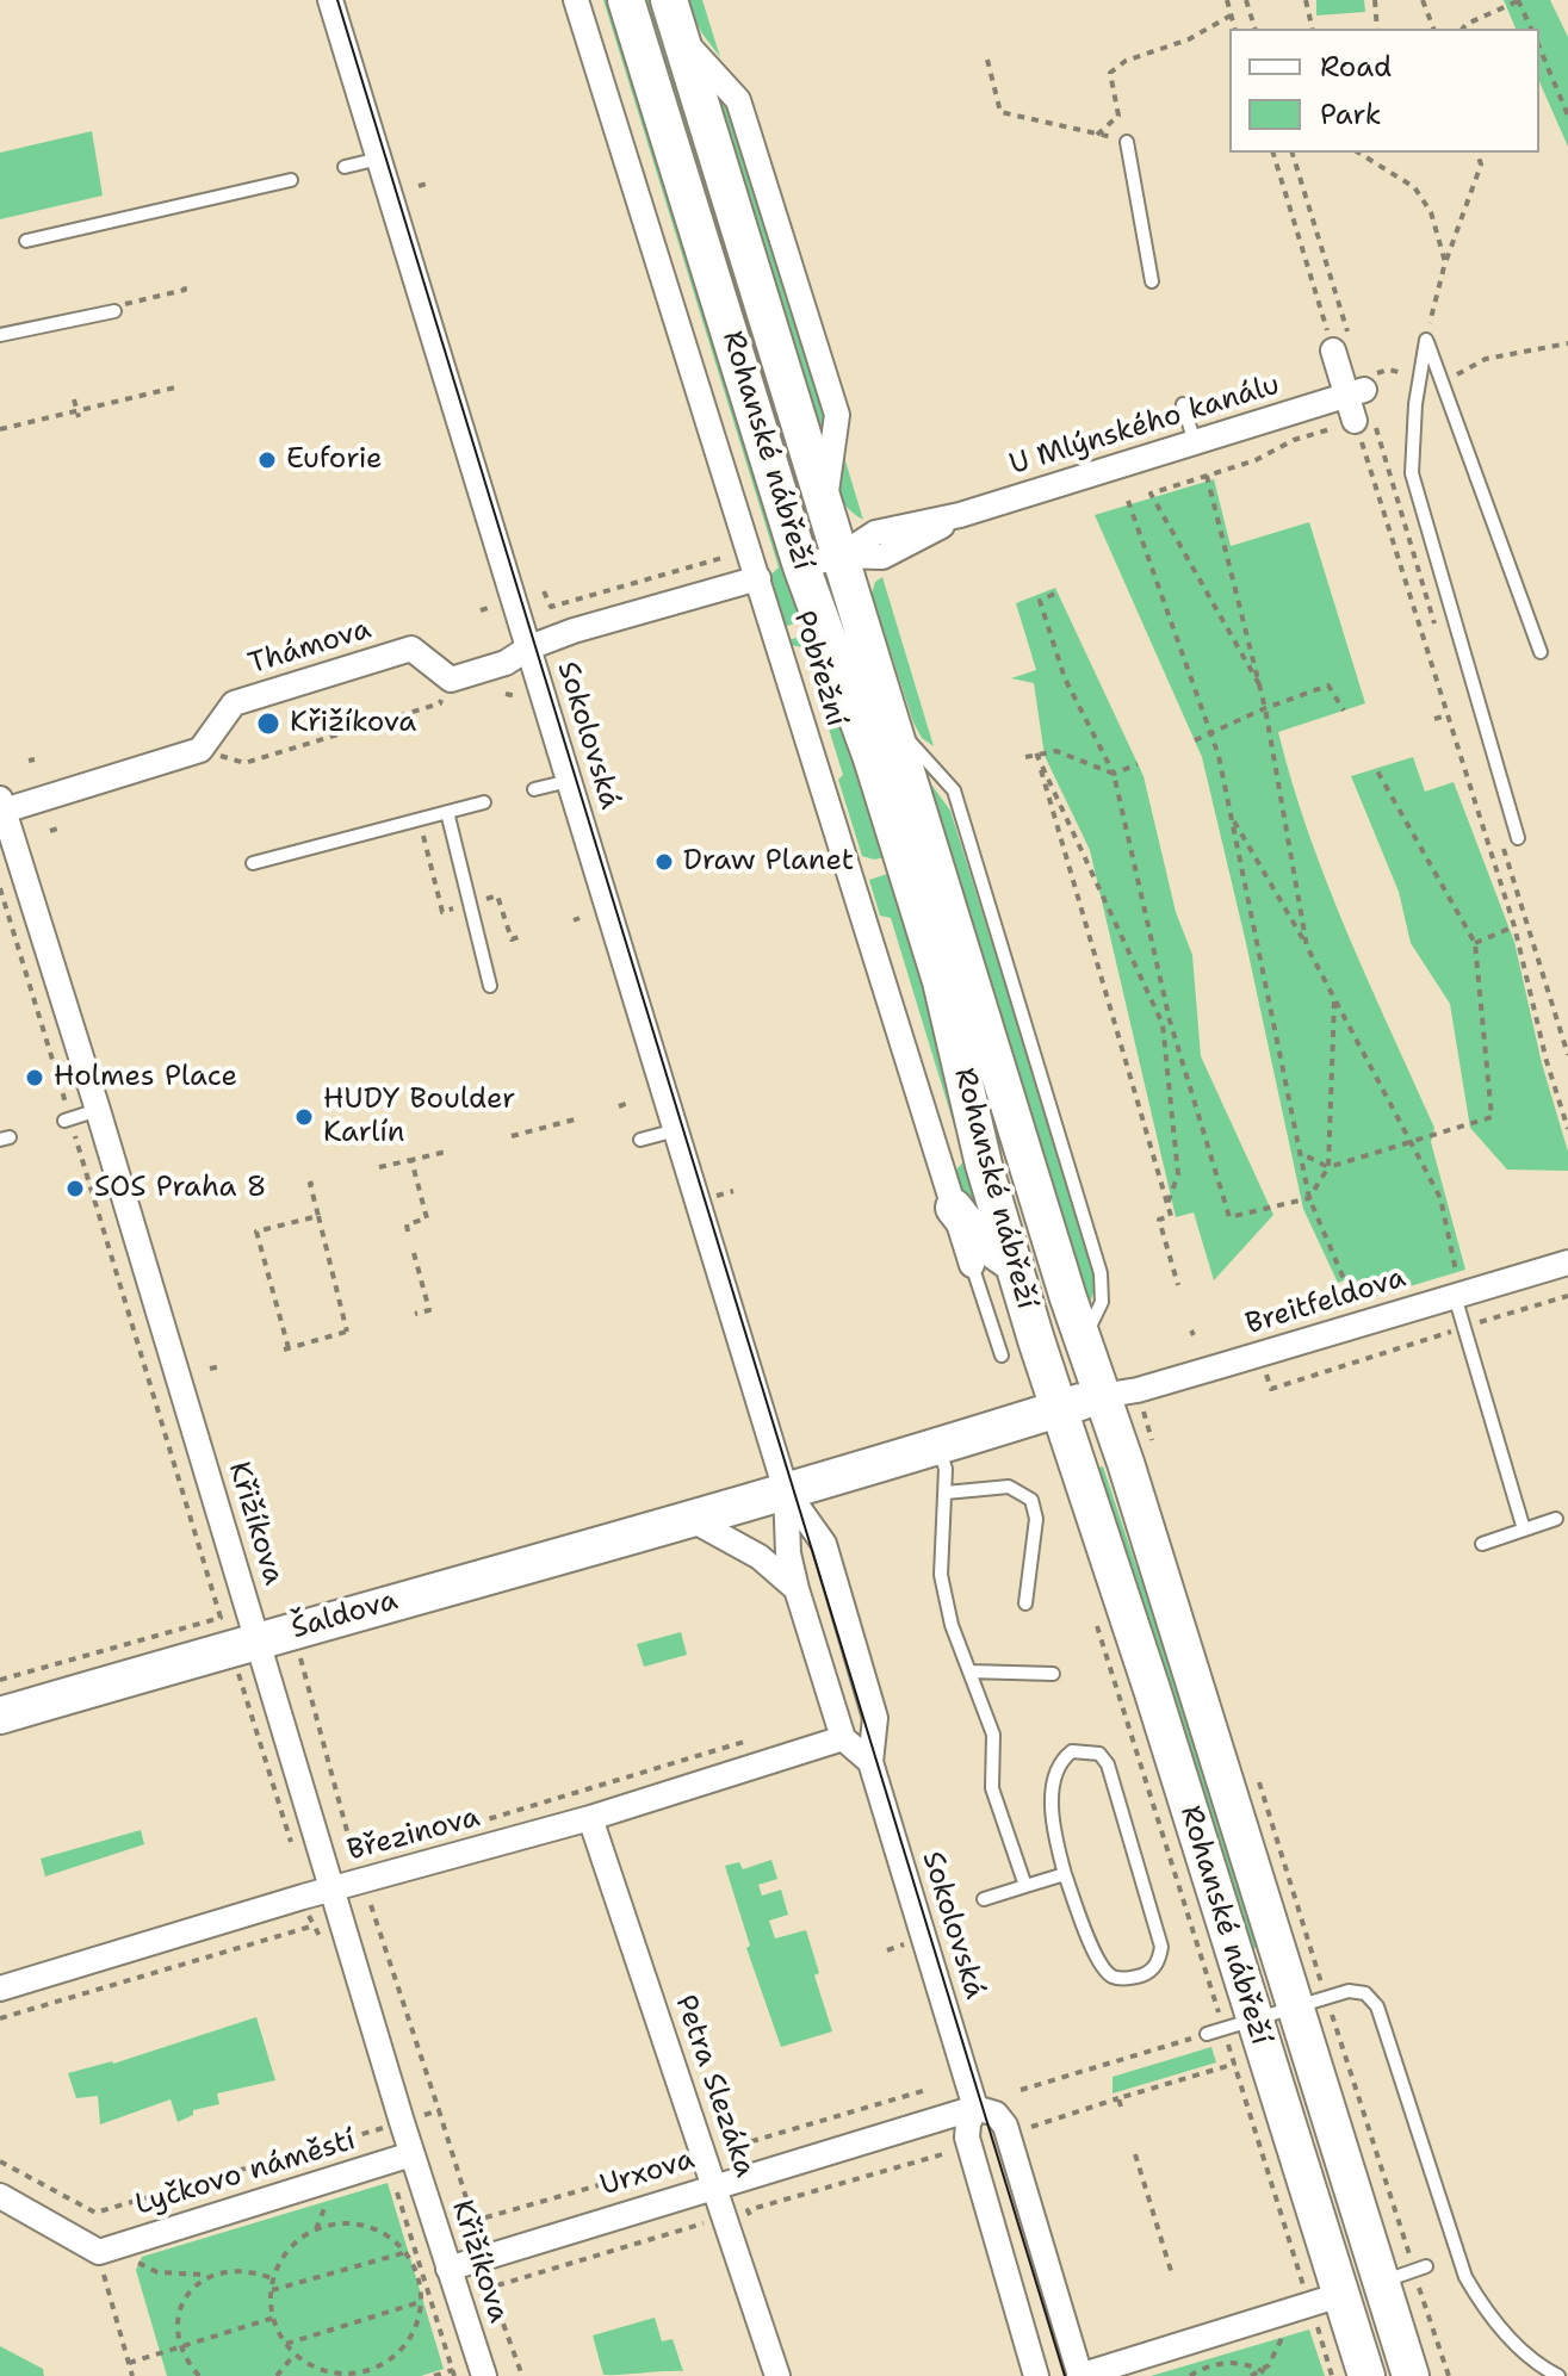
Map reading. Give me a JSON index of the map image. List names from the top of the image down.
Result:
{
  "streets": {
    "main road": ["Rohanské nábřeží", "Šaldova"],
    "street": [
      "U Mlýnského kanálu",
      "Thámova",
      "Pobřežní",
      "Sokolovská",
      "Breitfeldova",
      "Křižíkova",
      "Březinova",
      "Petra Slezáka",
      "Lyčkovo náměstí",
      "Urxova"
    ]
  },
  "crossings": [
    ["U Mlýnského kanálu", "Rohanské nábřeží"],
    ["Rohanské nábřeží", "Breitfeldova"],
    ["Rohanské nábřeží", "Šaldova"],
    ["Sokolovská", "Šaldova"],
    ["Sokolovská", "Březinova"],
    ["Sokolovská", "Urxova"],
    ["Breitfeldova", "Šaldova"],
    ["Křižíkova", "Šaldova"],
    ["Křižíkova", "Březinova"],
    ["Křižíkova", "Lyčkovo náměstí"],
    ["Křižíkova", "Urxova"],
    ["Březinova", "Petra Slezáka"],
    ["Petra Slezáka", "Urxova"]
  ],
  "places": [
    "Euforie",
    "Křižíkova",
    "Draw Planet",
    "Holmes Place",
    "HUDY Boulder Karlín",
    "SOS Praha 8"
  ],
  "legend": ["Road", "Park"]
}
